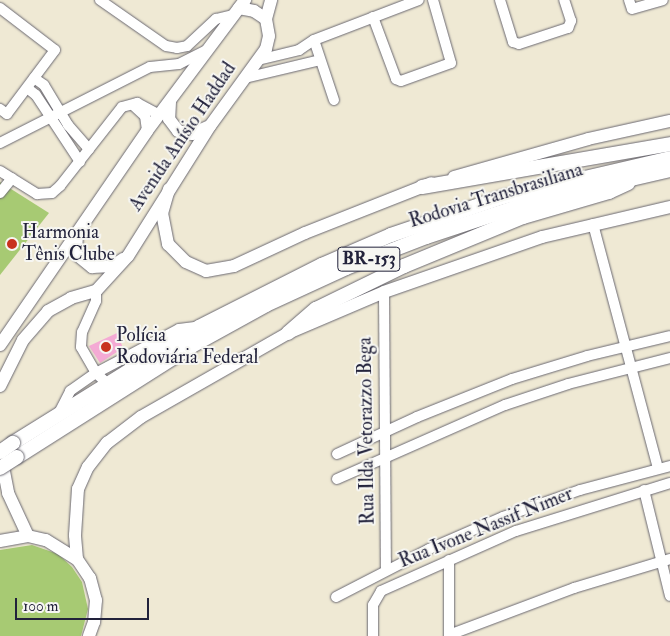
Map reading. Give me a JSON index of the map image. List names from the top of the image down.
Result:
{
  "streets": {
    "highway": ["Rodovia Transbrasiliana", "BR-153"],
    "main road": ["Avenida Anísio Haddad"],
    "street": ["Rua Ilda Vetorazzo Bega", "Rua Ivone Nassif Nimer"]
  },
  "places": ["Harmonia Tênis Clube", "Polícia Rodoviária Federal"],
  "scale_bar": "100 m"
}
